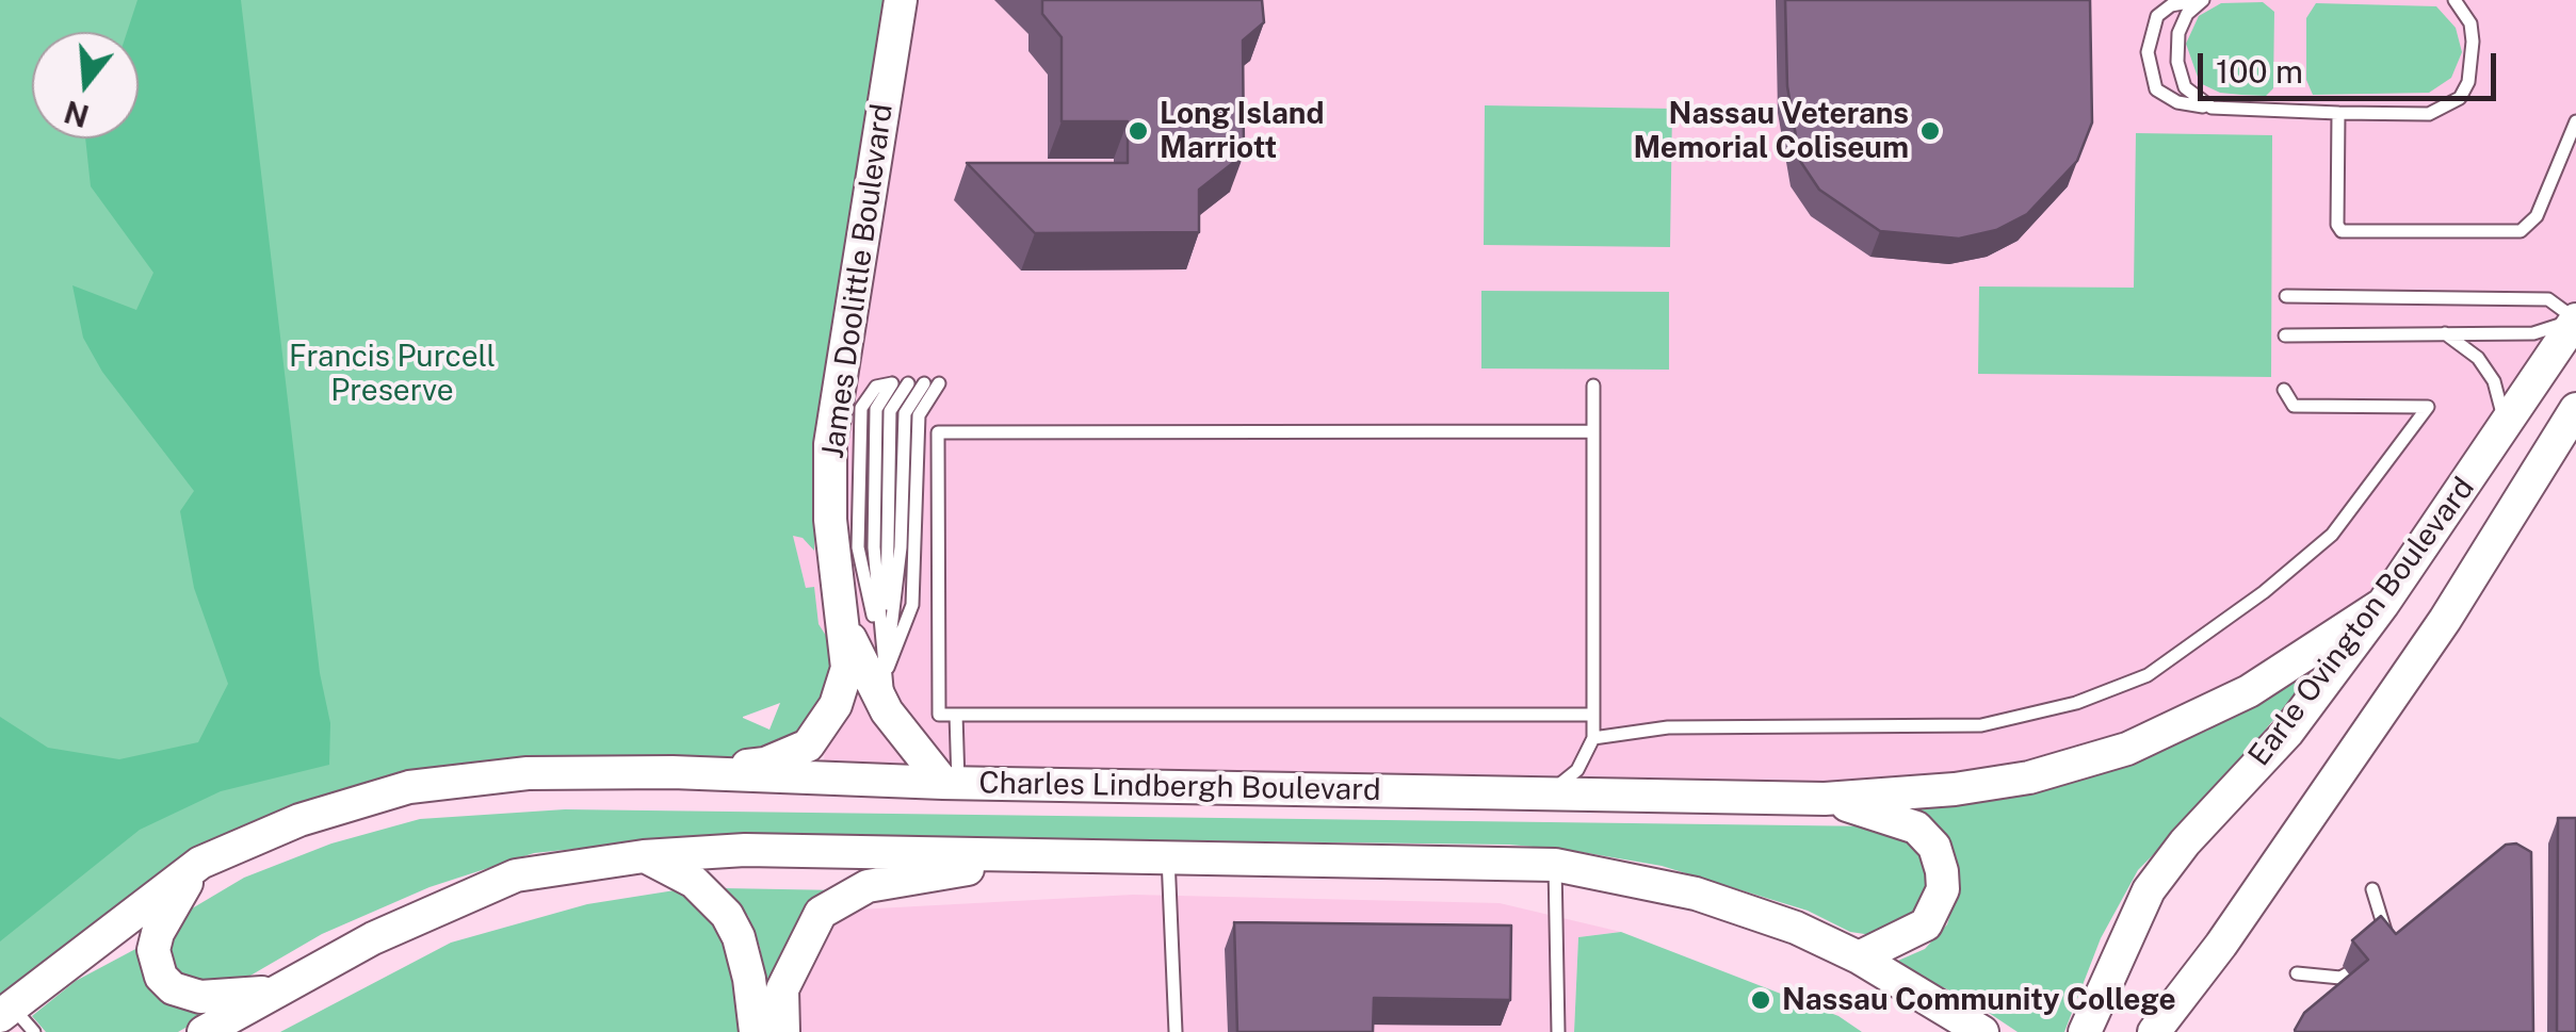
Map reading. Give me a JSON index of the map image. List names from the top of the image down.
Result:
{
  "streets": {
    "main road": ["James Doolittle Boulevard", "Earle Ovington Boulevard", "Charles Lindbergh Boulevard"]
  },
  "crossings": [
    ["James Doolittle Boulevard", "Charles Lindbergh Boulevard"],
    ["Earle Ovington Boulevard", "Charles Lindbergh Boulevard"]
  ],
  "parks": ["Francis Purcell Preserve"],
  "places": ["Long Island Marriott", "Nassau Veterans Memorial Coliseum", "Nassau Community College"],
  "scale_bar": "100 m",
  "north": "bottom"
}
